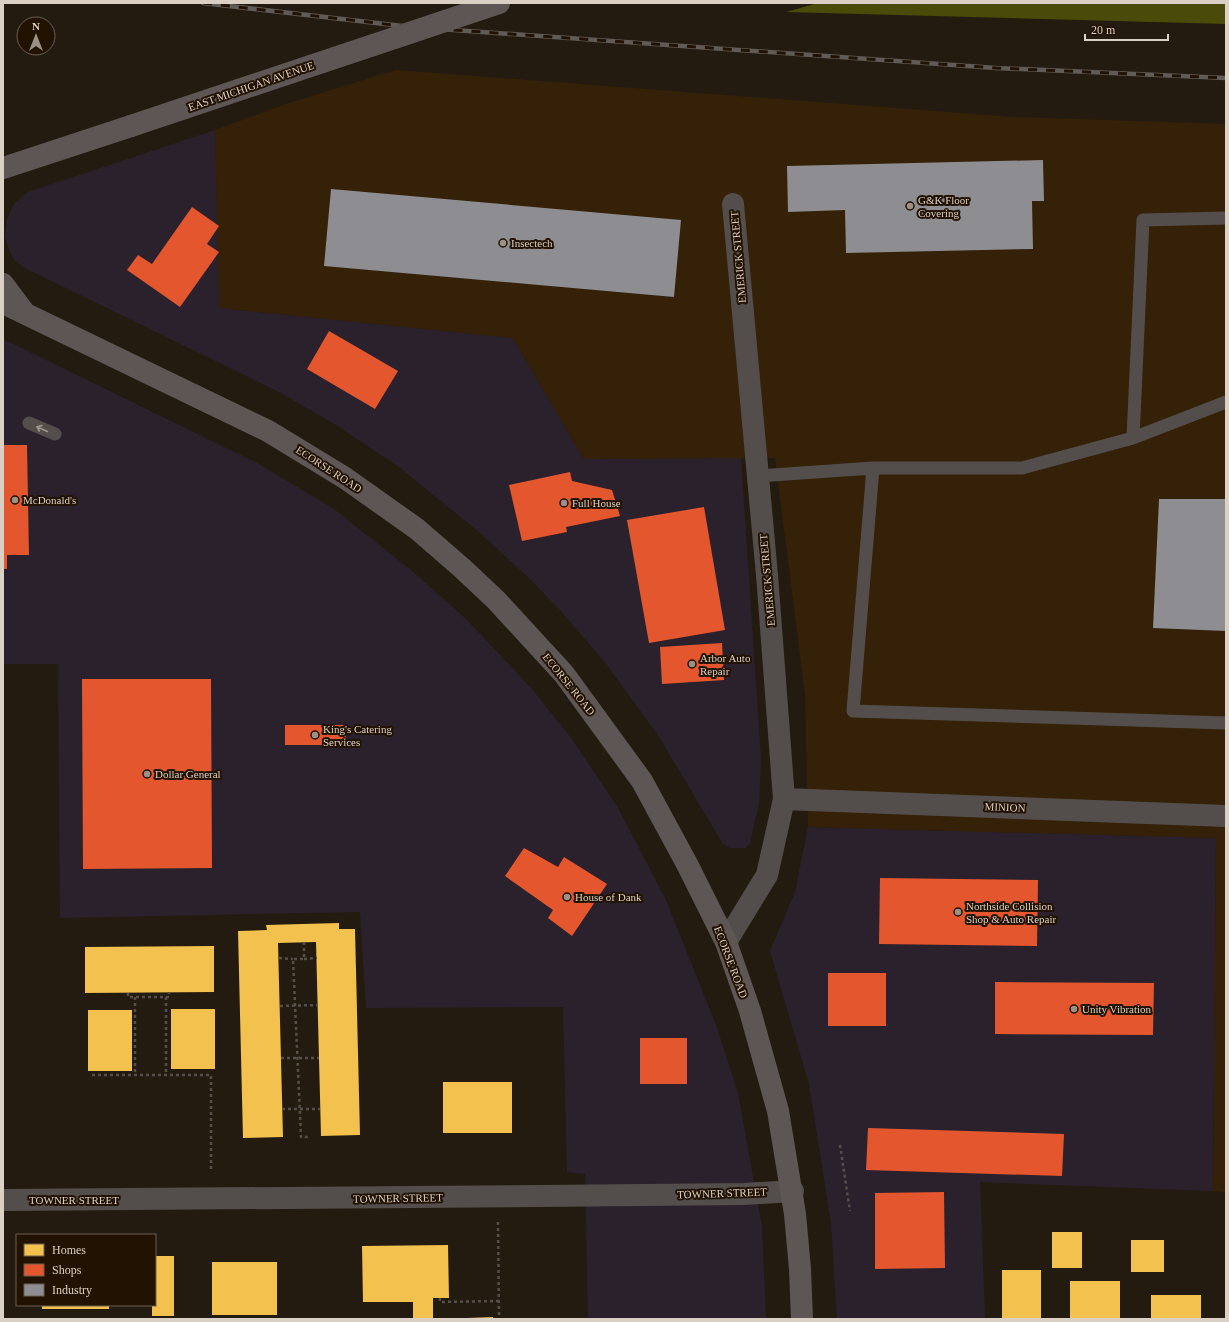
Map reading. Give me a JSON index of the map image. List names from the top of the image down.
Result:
{
  "streets": {
    "main road": ["EAST MICHIGAN AVENUE", "ECORSE ROAD"],
    "street": ["EMERICK STREET", "MINION", "TOWNER STREET"]
  },
  "crossings": [
    ["EMERICK STREET", "ECORSE ROAD"],
    ["EMERICK STREET", "MINION"],
    ["ECORSE ROAD", "TOWNER STREET"]
  ],
  "places": [
    "G&K Floor Covering",
    "Insectech",
    "McDonald's",
    "Full House",
    "Arbor Auto Repair",
    "King's Catering Services",
    "Dollar General",
    "House of Dank",
    "Northside Collision Shop & Auto Repair",
    "Unity Vibration"
  ],
  "legend": ["Homes", "Shops", "Industry"],
  "scale_bar": "20 m",
  "north": "top"
}
